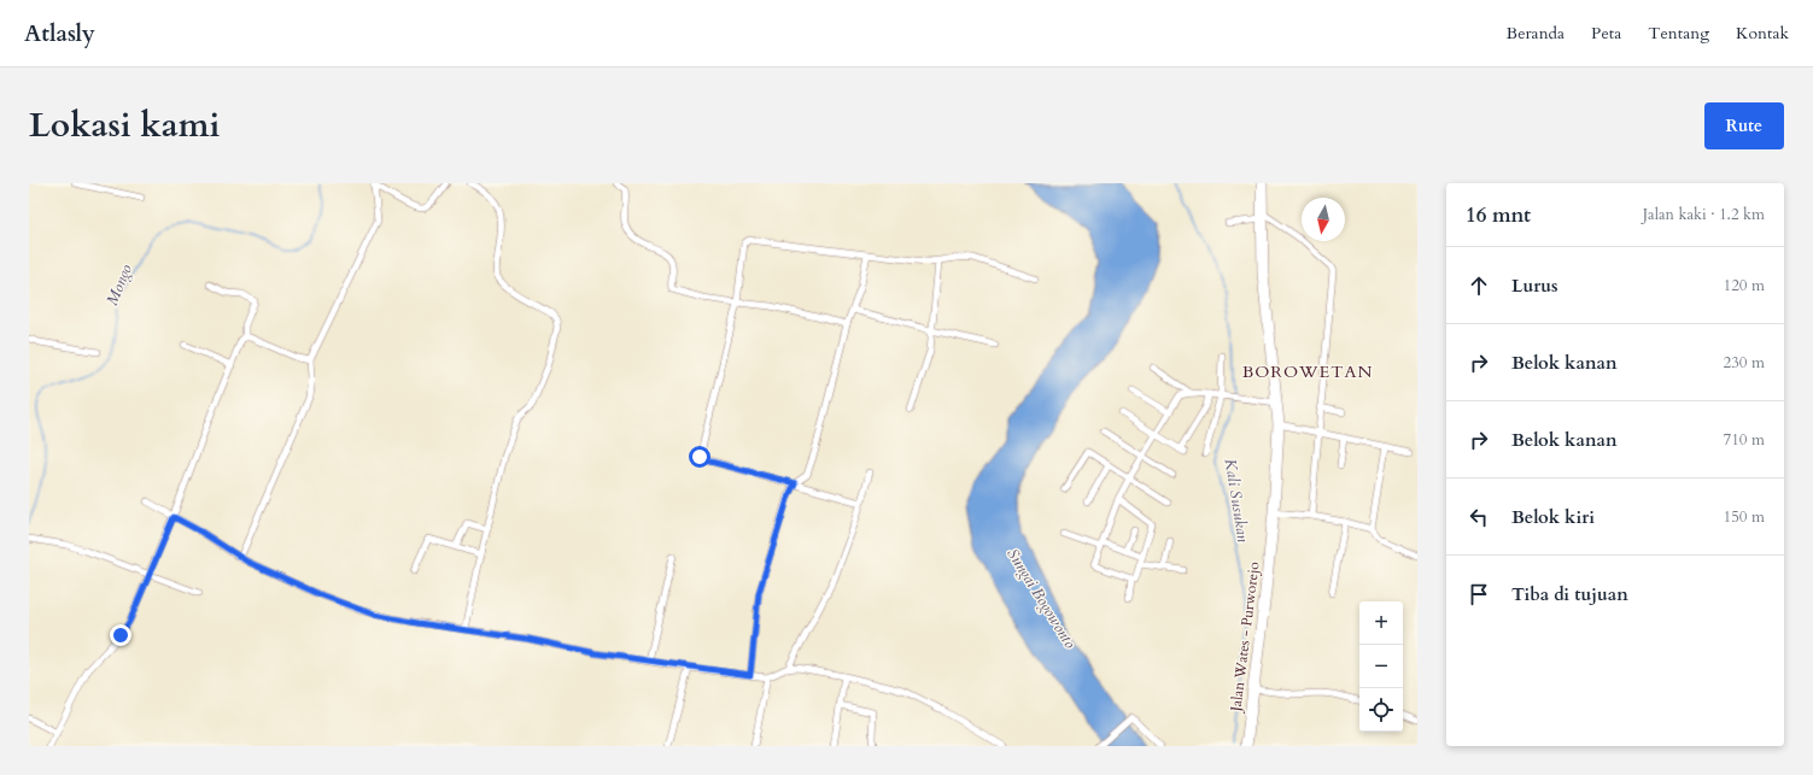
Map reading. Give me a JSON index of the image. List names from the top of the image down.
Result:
{
  "streets": {
    "highway": ["Jalan Wates - Purworejo"]
  },
  "districts": ["BOROWETAN"],
  "water": ["Mongo", "Kali Susukan", "Sungai Bogowonto"],
  "north": "bottom",
  "page": {
    "header": "Atlasly",
    "nav": [
      "Beranda",
      "Peta",
      "Tentang",
      "Kontak"
    ],
    "title": "Lokasi kami",
    "buttons": "Rute",
    "heading": ["16 mnt", "Jalan kaki · 1.2 km"],
    "list": [
      ["Lurus", "120 m"],
      ["Belok kanan", "230 m"],
      ["Belok kanan", "710 m"],
      ["Belok kiri", "150 m"],
      "Tiba di tujuan"
    ],
    "map_buttons": ["+", "−"]
  }
}
